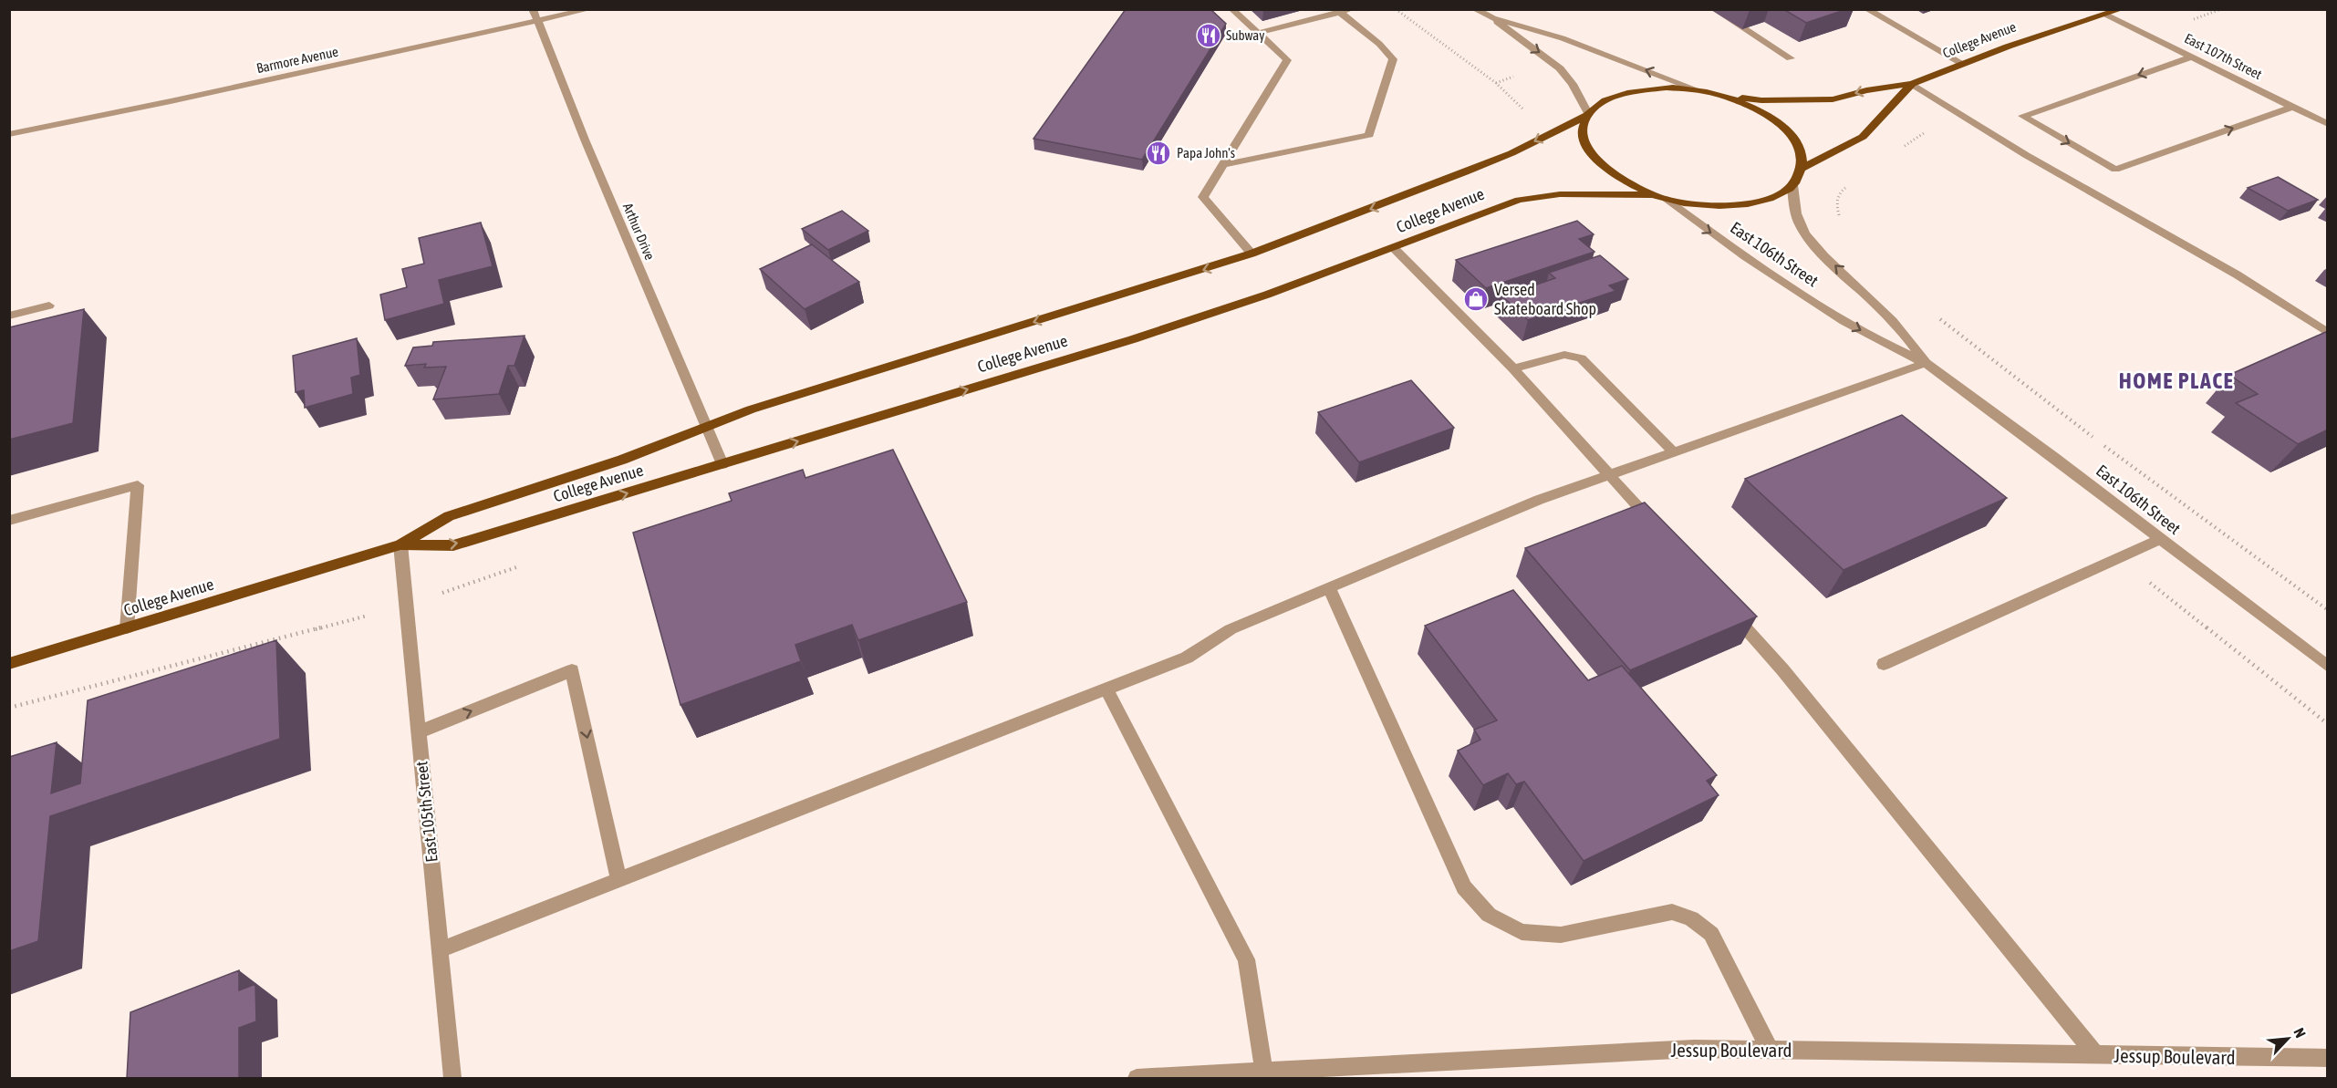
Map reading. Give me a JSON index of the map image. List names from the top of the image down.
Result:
{
  "streets": {
    "main road": ["College Avenue"],
    "street": [
      "East 107th Street",
      "Barmore Avenue",
      "Arthur Drive",
      "East 106th Street",
      "East 105th Street",
      "Jessup Boulevard"
    ]
  },
  "crossings": [
    ["College Avenue", "East 107th Street"],
    ["College Avenue", "Arthur Drive"],
    ["College Avenue", "East 105th Street"],
    ["Barmore Avenue", "Arthur Drive"]
  ],
  "districts": ["HOME PLACE"],
  "places": {
    "restaurant": ["Subway", "Papa John's"],
    "shop": ["Versed Skateboard Shop"]
  },
  "north": "top right"
}
